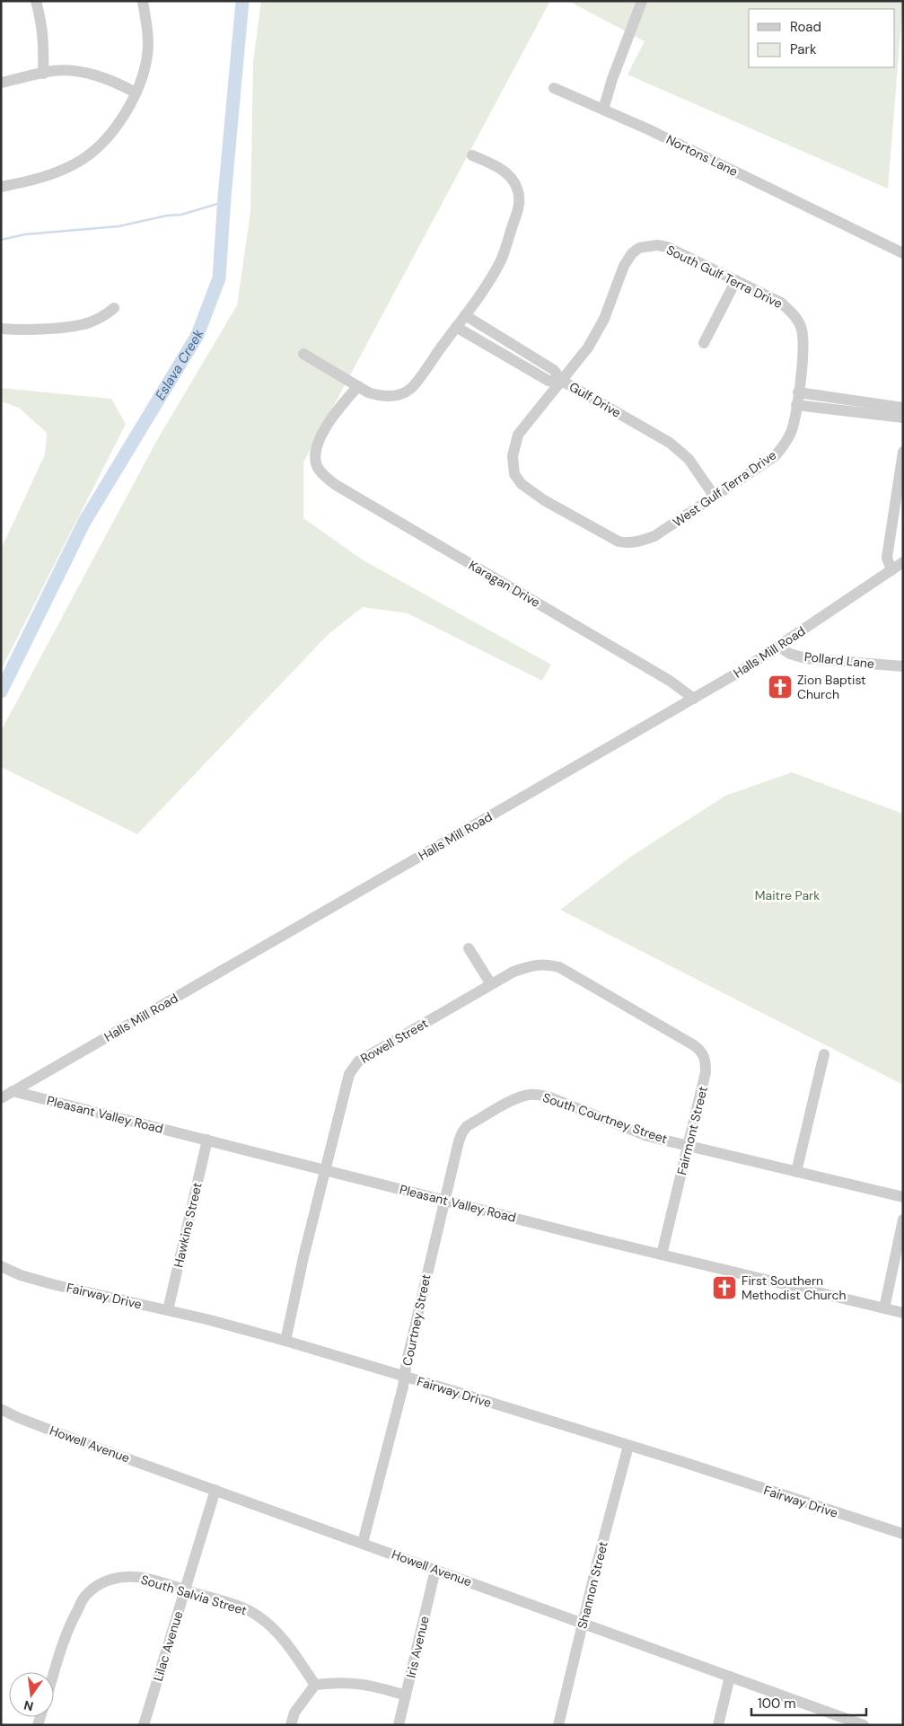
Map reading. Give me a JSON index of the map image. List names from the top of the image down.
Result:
{
  "streets": {
    "street": [
      "Nortons Lane",
      "South Gulf Terra Drive",
      "Gulf Drive",
      "West Gulf Terra Drive",
      "Karagan Drive",
      "Halls Mill Road",
      "Pollard Lane",
      "Rowell Street",
      "Pleasant Valley Road",
      "South Courtney Street",
      "Fairmont Street",
      "Hawkins Street",
      "Fairway Drive",
      "Courtney Street",
      "Howell Avenue",
      "Shannon Street",
      "South Salvia Street",
      "Lilac Avenue",
      "Iris Avenue"
    ]
  },
  "crossings": [
    ["South Gulf Terra Drive", "Gulf Drive"],
    ["South Gulf Terra Drive", "West Gulf Terra Drive"],
    ["Gulf Drive", "West Gulf Terra Drive"],
    ["Karagan Drive", "Halls Mill Road"],
    ["Halls Mill Road", "Pollard Lane"],
    ["Halls Mill Road", "Pleasant Valley Road"],
    ["Rowell Street", "Pleasant Valley Road"],
    ["Rowell Street", "Fairmont Street"],
    ["Rowell Street", "Fairway Drive"],
    ["Pleasant Valley Road", "South Courtney Street"],
    ["Pleasant Valley Road", "Fairmont Street"],
    ["Pleasant Valley Road", "Hawkins Street"],
    ["Pleasant Valley Road", "Courtney Street"],
    ["South Courtney Street", "Fairmont Street"],
    ["South Courtney Street", "Courtney Street"],
    ["Hawkins Street", "Fairway Drive"],
    ["Fairway Drive", "Courtney Street"],
    ["Fairway Drive", "Shannon Street"],
    ["Courtney Street", "Howell Avenue"],
    ["Howell Avenue", "Shannon Street"],
    ["Howell Avenue", "Lilac Avenue"],
    ["Howell Avenue", "Iris Avenue"],
    ["South Salvia Street", "Lilac Avenue"]
  ],
  "water": ["Eslava Creek"],
  "parks": ["Maitre Park"],
  "places": {
    "church": ["Zion Baptist Church", "First Southern Methodist Church"]
  },
  "legend": ["Road", "Park"],
  "scale_bar": "100 m",
  "north": "bottom"
}
